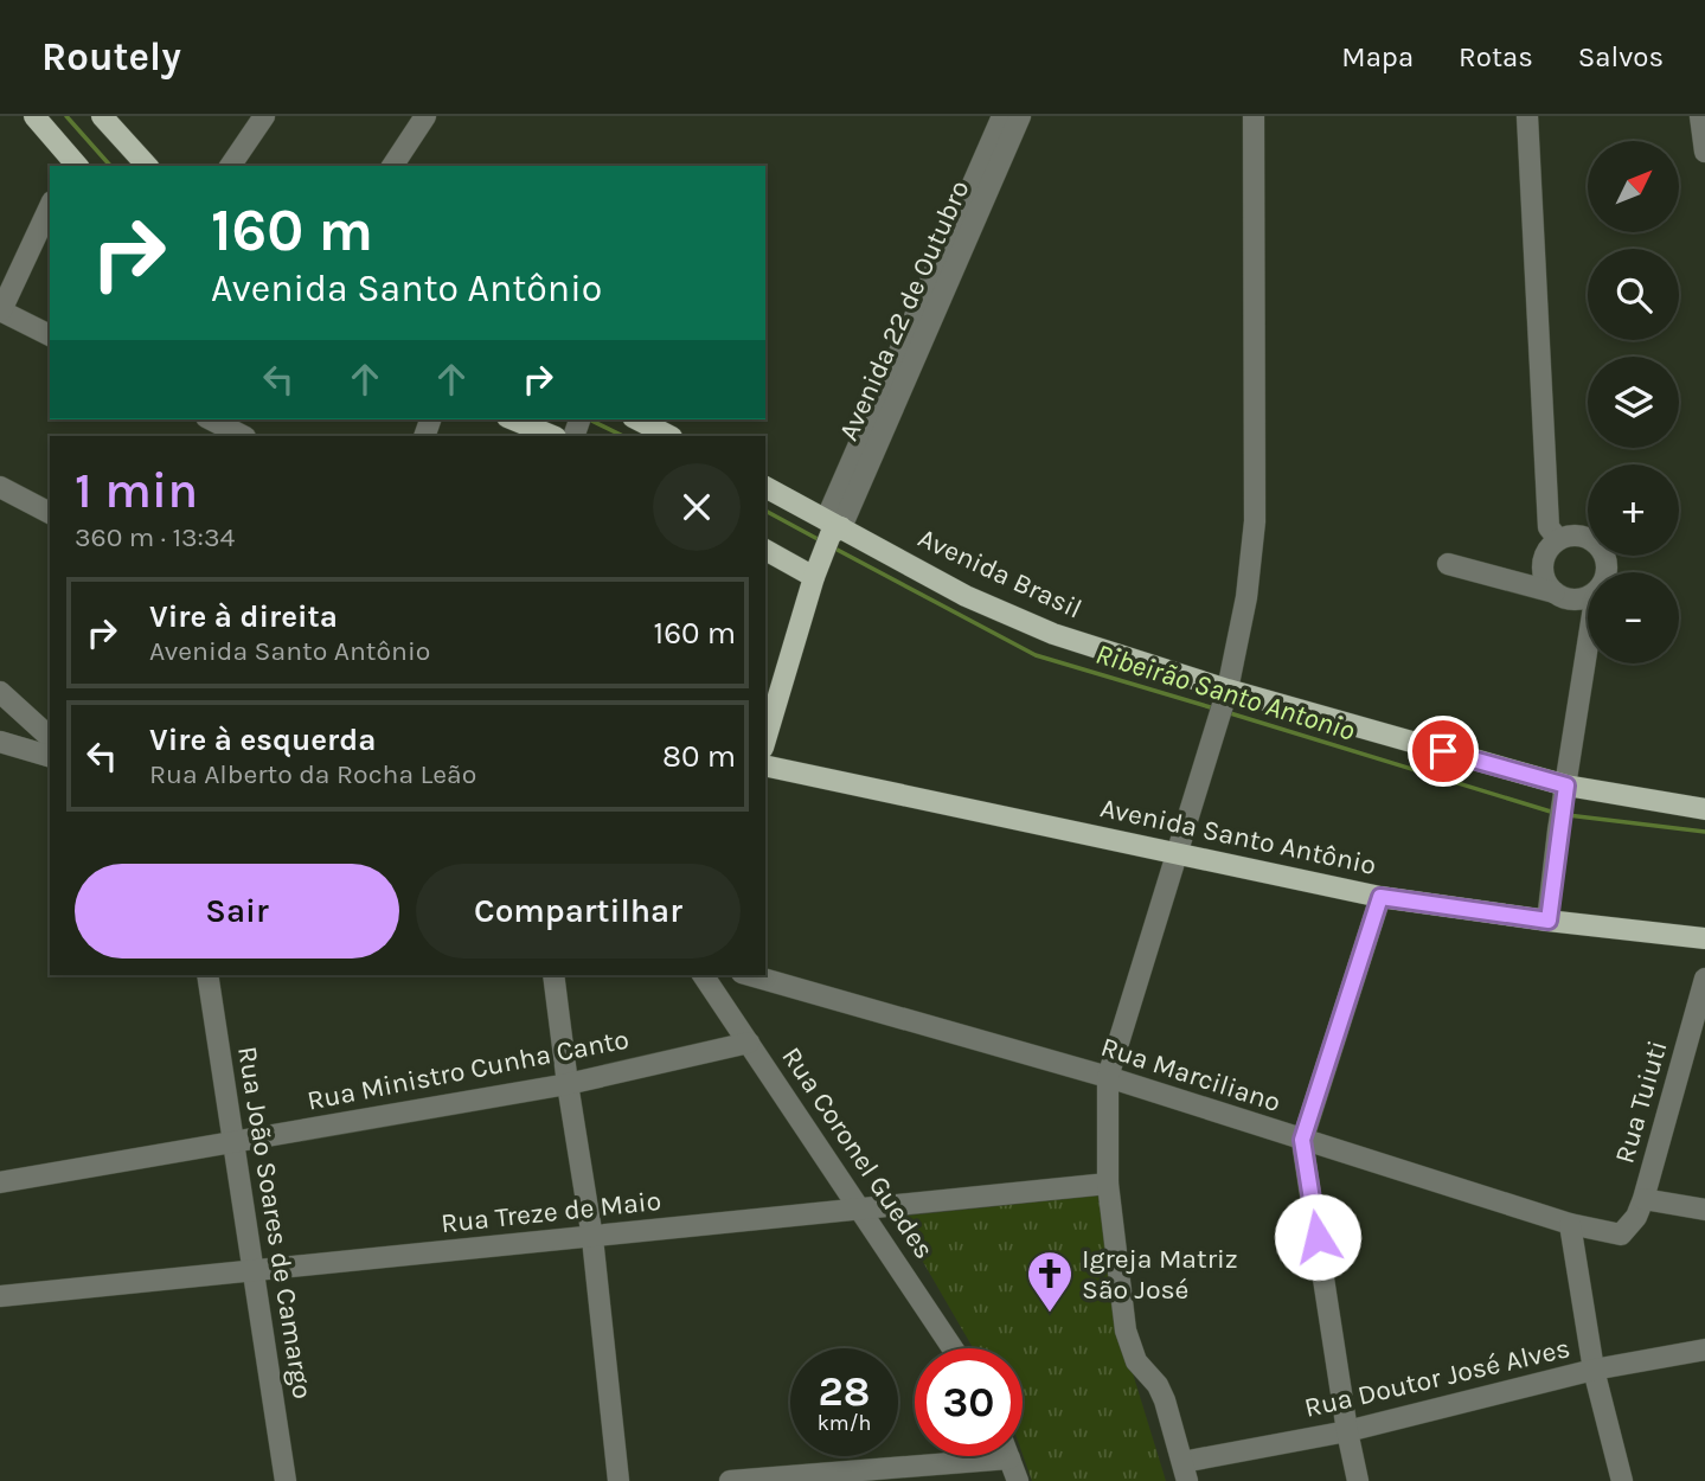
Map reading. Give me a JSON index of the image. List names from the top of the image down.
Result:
{
  "streets": {
    "main road": ["Avenida Brasil", "Avenida Santo Antônio"],
    "street": [
      "Avenida 22 de Outubro",
      "Rua Ministro Cunha Canto",
      "Rua Marciliano",
      "Rua Tuiuti",
      "Rua Coronel Guedes",
      "Rua Treze de Maio",
      "Rua João Soares de Camargo",
      "Rua Doutor José Alves"
    ]
  },
  "crossings": [
    ["Avenida 22 de Outubro", "Avenida Brasil"],
    ["Rua Ministro Cunha Canto", "Rua Coronel Guedes"],
    ["Rua Ministro Cunha Canto", "Rua João Soares de Camargo"],
    ["Rua Marciliano", "Rua Tuiuti"],
    ["Rua Coronel Guedes", "Rua Treze de Maio"],
    ["Rua Treze de Maio", "Rua João Soares de Camargo"]
  ],
  "water": ["Ribeirão Santo Antonio"],
  "places": {
    "church": ["Igreja Matriz São José"]
  },
  "north": "top right",
  "page": {
    "header": "Routely",
    "nav": ["Mapa", "Rotas", "Salvos"],
    "map_buttons": ["+", "−"],
    "turn": ["160 m", "Avenida Santo Antônio"],
    "heading": ["1 min", "360 m · 13:34"],
    "list": [
      {
        "name": "Vire à direita",
        "note": "Avenida Santo Antônio",
        "value": "160 m"
      },
      {
        "name": "Vire à esquerda",
        "note": "Rua Alberto da Rocha Leão",
        "value": "80 m"
      }
    ],
    "buttons": ["Sair", "Compartilhar"],
    "speed": "28 km/h",
    "limit": "30"
  }
}
